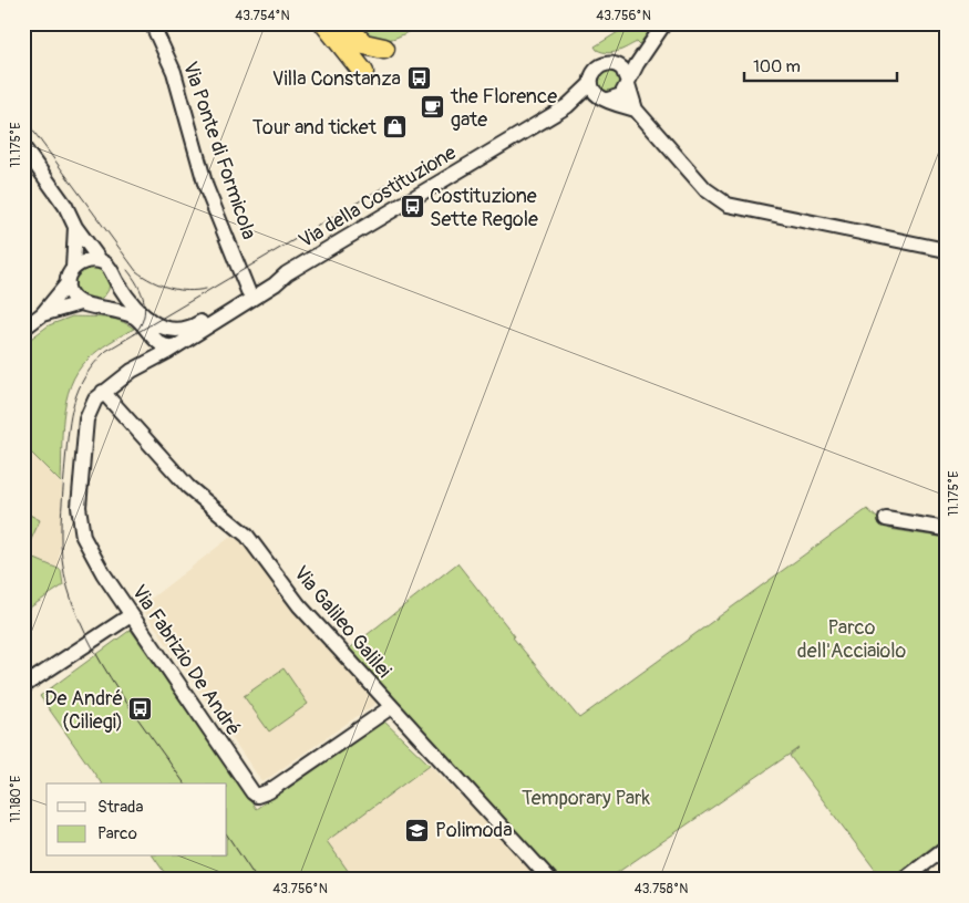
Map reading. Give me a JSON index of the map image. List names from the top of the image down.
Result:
{
  "streets": {
    "street": [
      "Via Ponte di Formicola",
      "Via della Costituzione",
      "Via Galileo Galilei",
      "Via Fabrizio De André"
    ]
  },
  "crossings": [
    ["Via Ponte di Formicola", "Via della Costituzione"],
    ["Via della Costituzione", "Via Galileo Galilei"],
    ["Via della Costituzione", "Via Fabrizio De André"],
    ["Via Galileo Galilei", "Via Fabrizio De André"]
  ],
  "parks": ["Parco dell'Acciaiolo", "Temporary Park"],
  "places": {
    "bus stop": ["Villa Constanza", "Costituzione Sette Regole", "De André (Ciliegi)"],
    "cafe": ["the Florence gate"],
    "shop": ["Tour and ticket"],
    "school or university": ["Polimoda"]
  },
  "legend": ["Strada", "Parco"],
  "scale_bar": "100 m",
  "coordinates": [
    "43.754°N",
    "43.756°N",
    "11.175°E",
    "11.180°E",
    "43.758°N"
  ]
}
